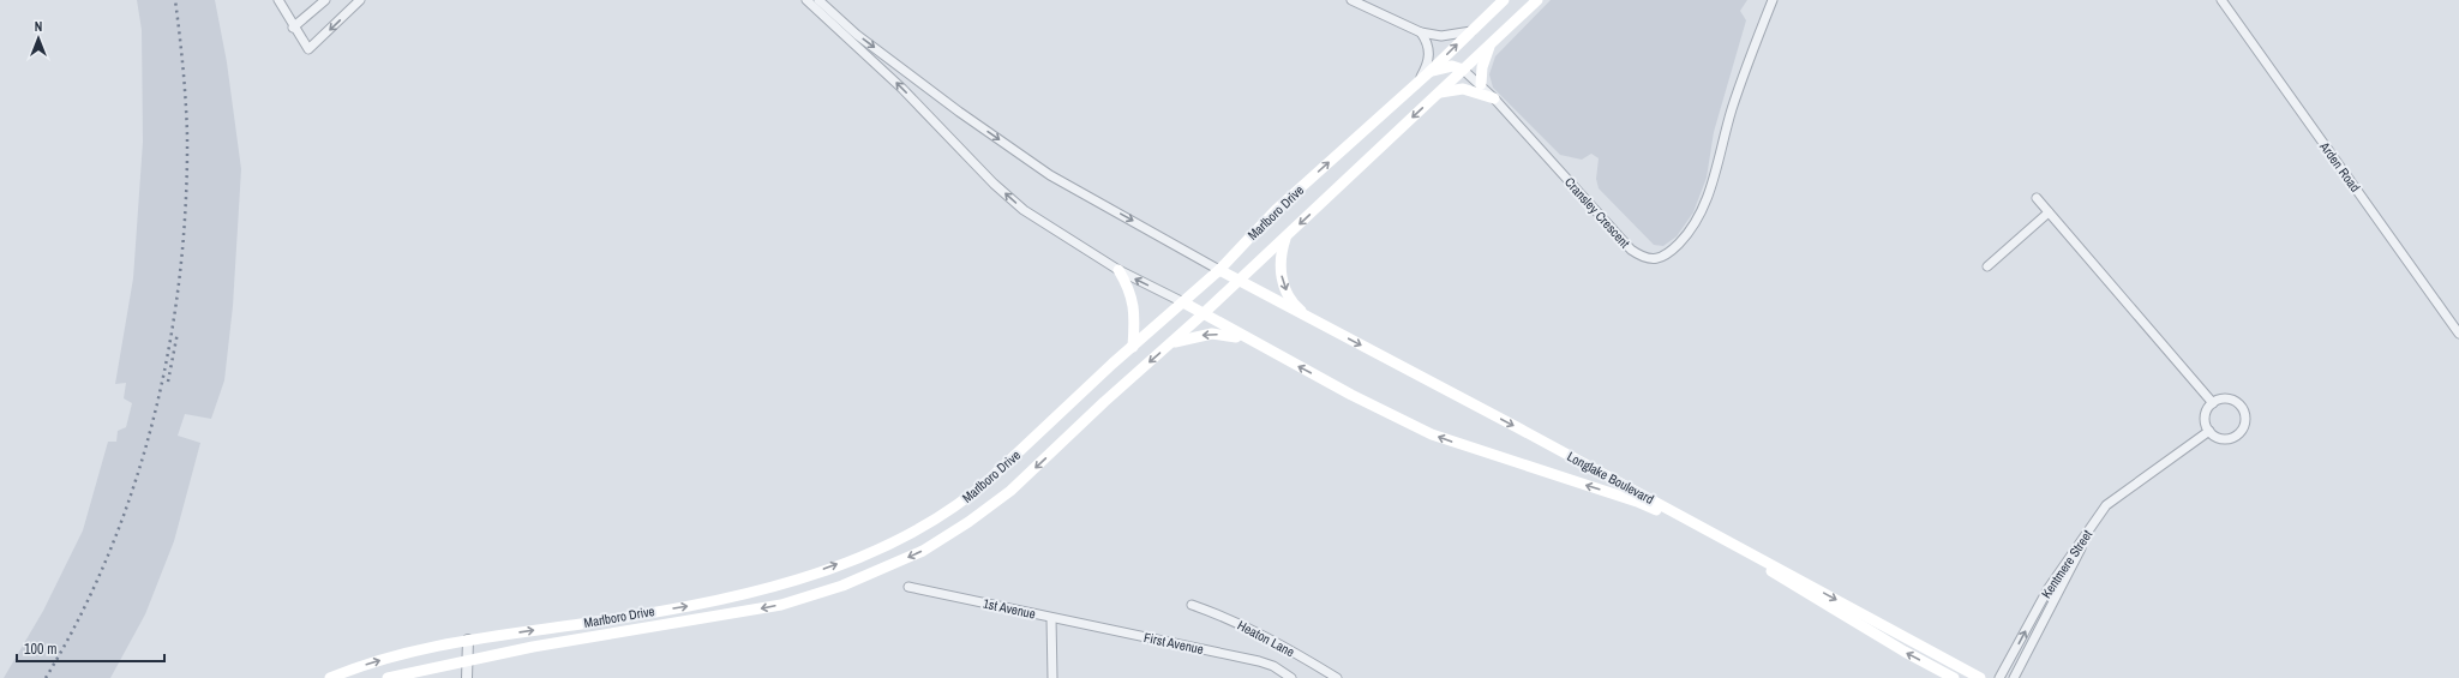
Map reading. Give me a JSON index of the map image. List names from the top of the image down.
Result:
{
  "streets": {
    "main road": ["Marlboro Drive", "Longlake Boulevard"],
    "street": [
      "Arden Road",
      "Cransley Crescent",
      "Kentmere Street",
      "1st Avenue",
      "Heaton Lane",
      "First Avenue"
    ]
  },
  "crossings": [
    ["Marlboro Drive", "Cransley Crescent"],
    ["Marlboro Drive", "Longlake Boulevard"],
    ["1st Avenue", "First Avenue"]
  ],
  "scale_bar": "100 m",
  "north": "top"
}
